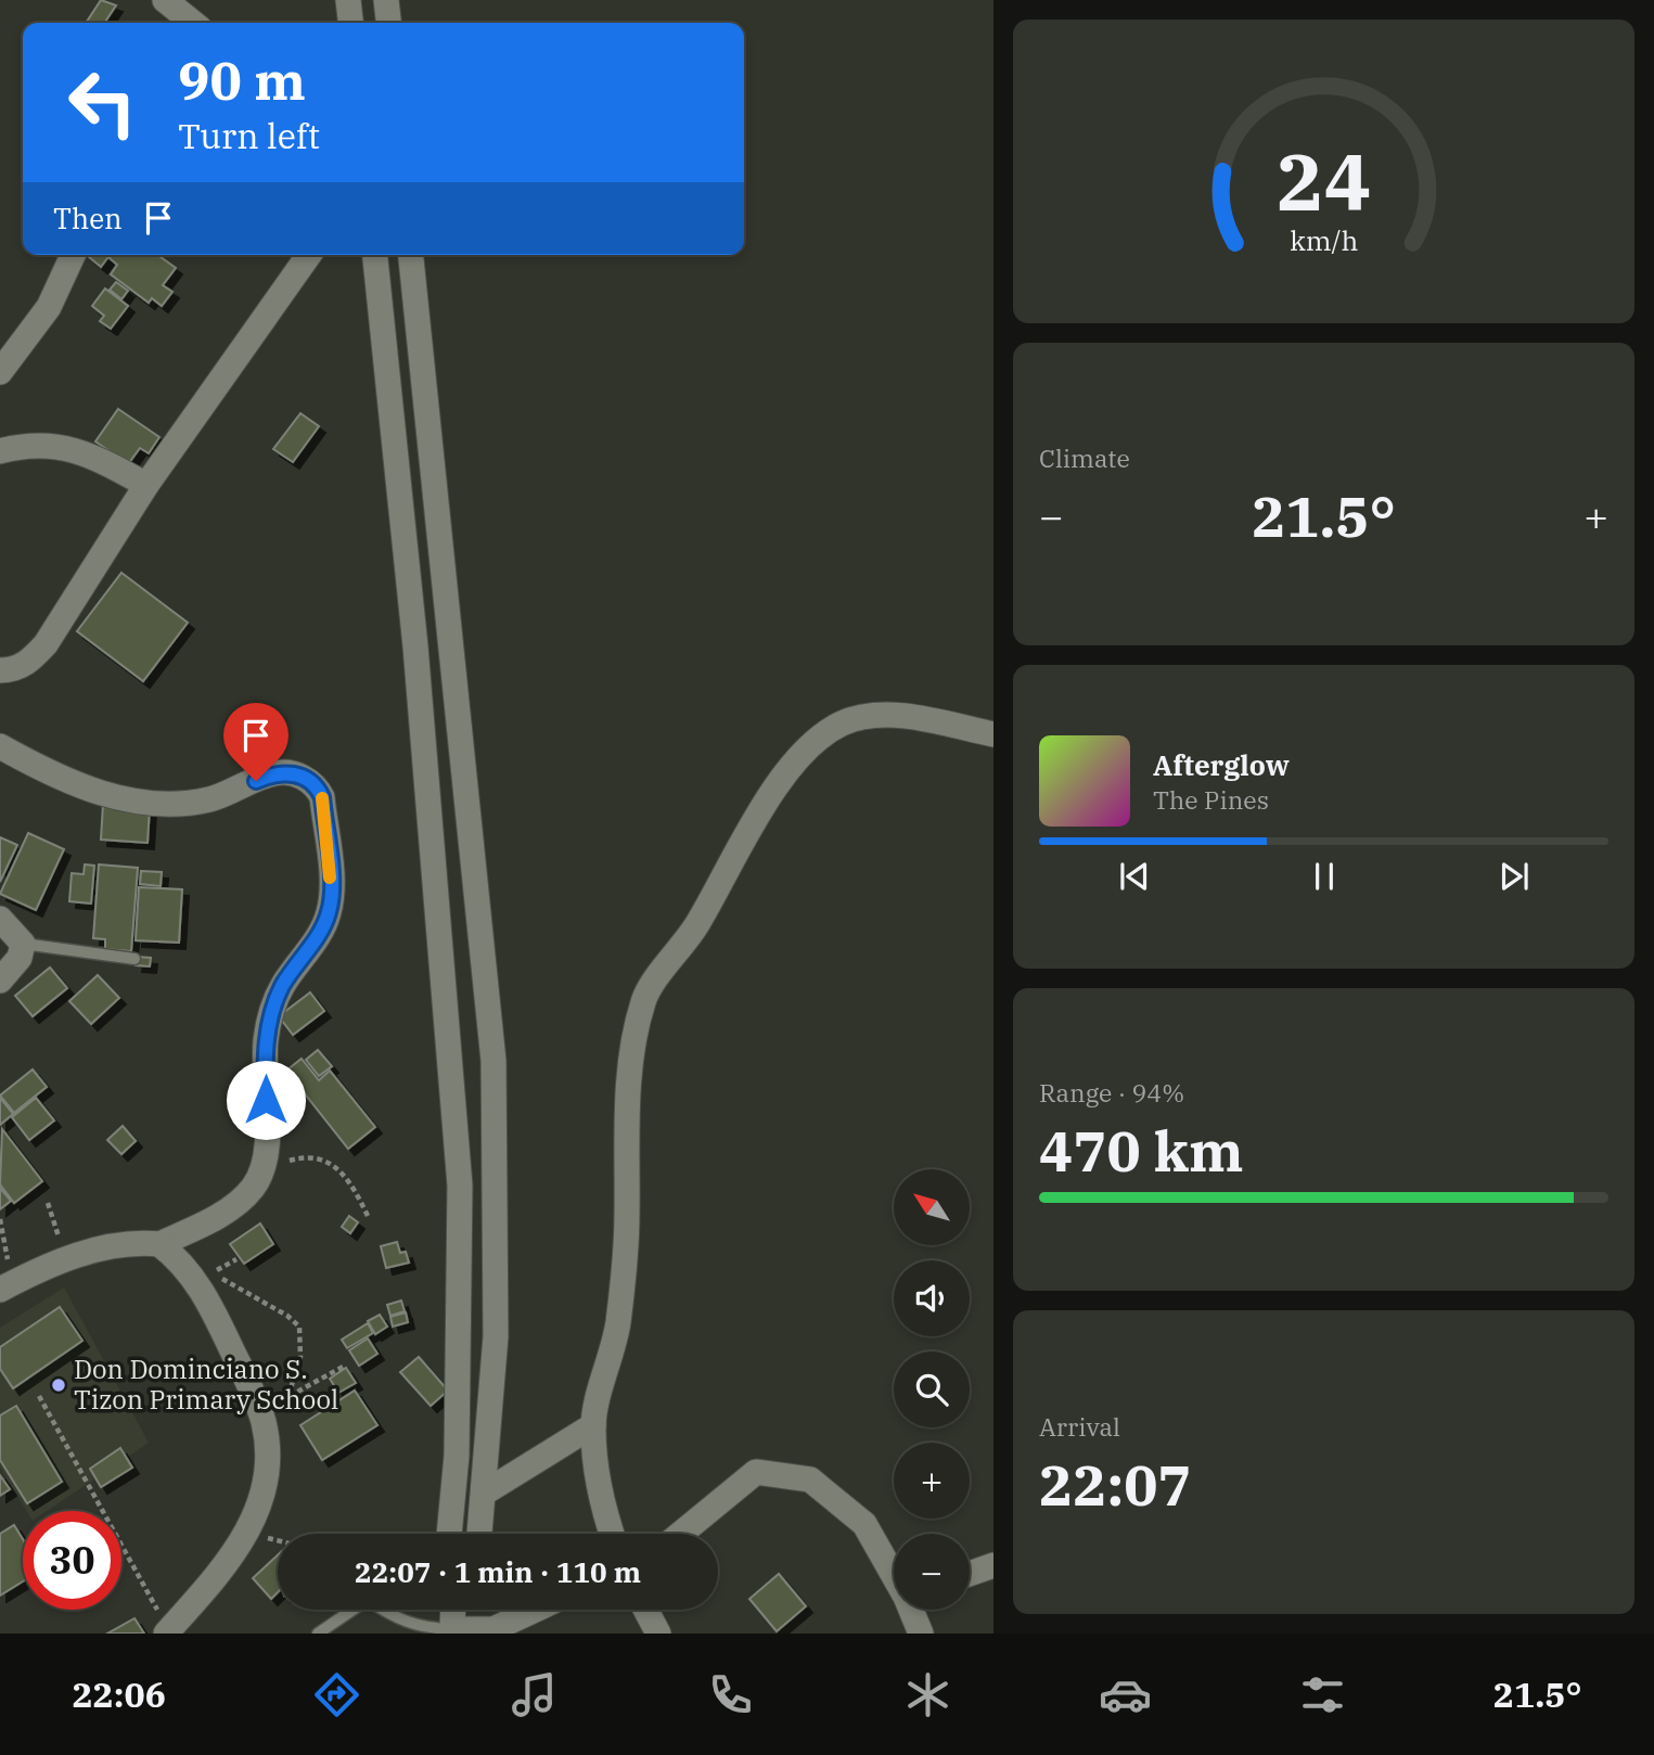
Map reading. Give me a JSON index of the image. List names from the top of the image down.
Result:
{
  "places": ["Don Dominciano S. Tizon Primary School"],
  "north": "top left",
  "page": {
    "turn": ["90 m", "Turn left"],
    "then": "Then",
    "tile": [
      "Climate",
      ["Range · 94%", "470 km"],
      ["Arrival", "22:07"]
    ],
    "heat": ["−", "21.5°", "+"],
    "song": ["Afterglow", "The Pines"],
    "map_buttons": ["+", "−"],
    "limit": "30",
    "trip": "22:07 · 1 min · 110 m",
    "tabs": ["22:06", "21.5°"],
    "gauge": ["24", "km/h"]
  }
}
